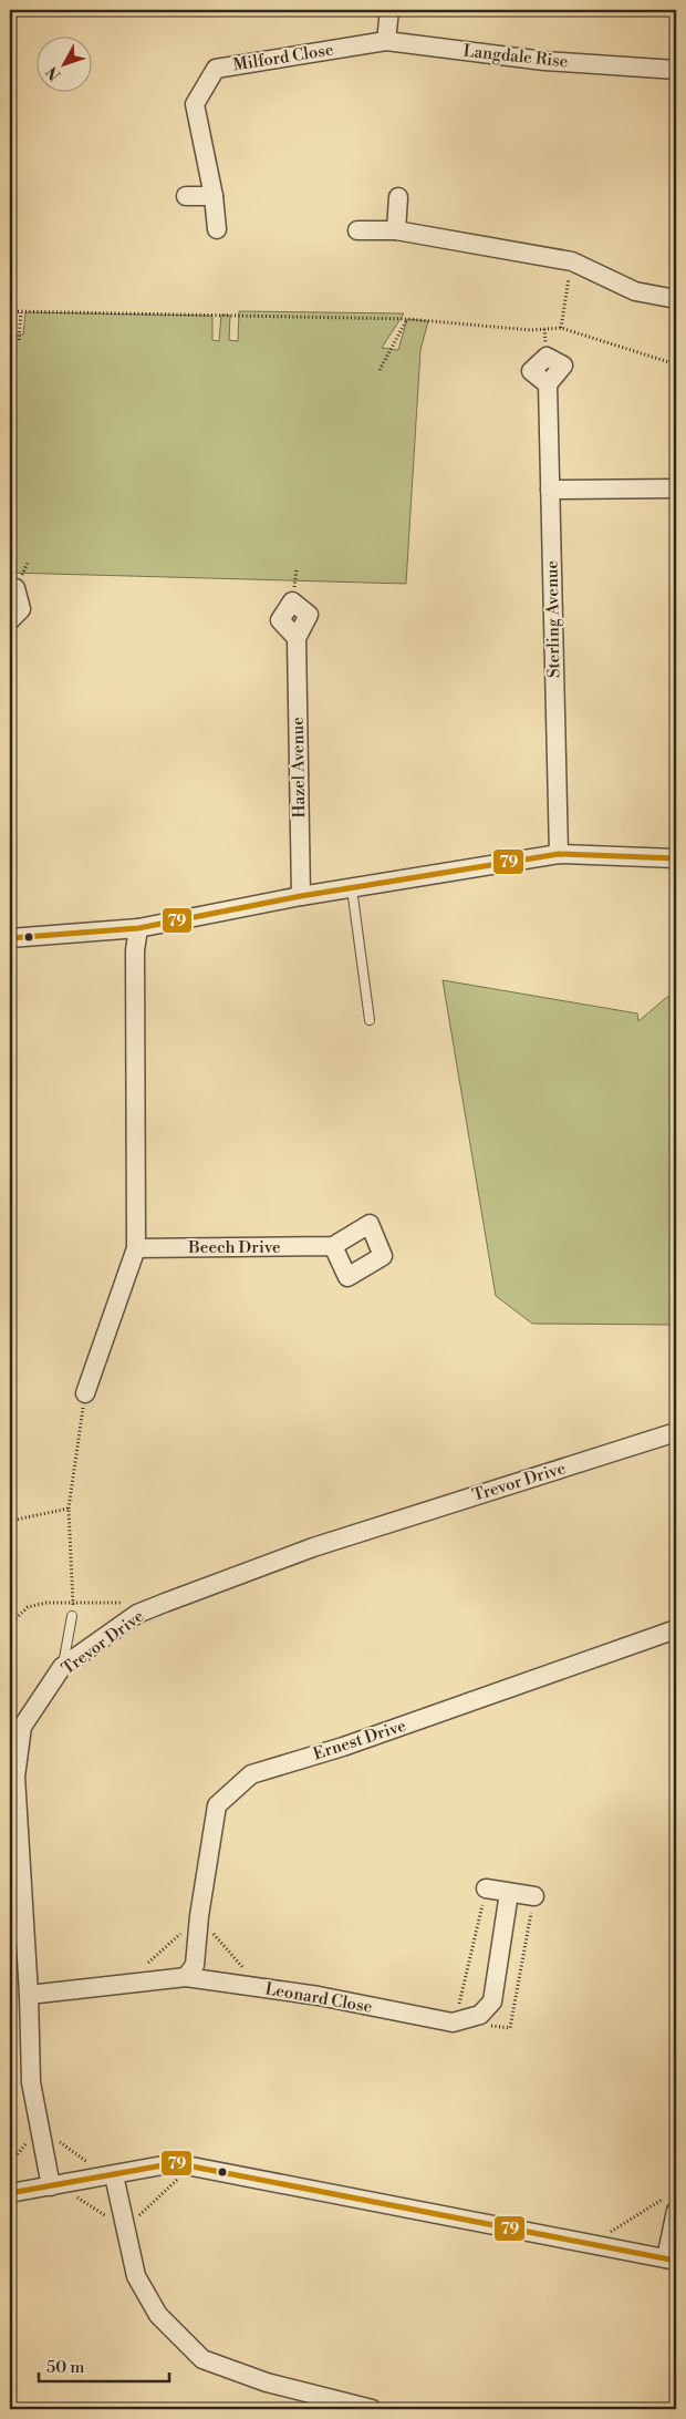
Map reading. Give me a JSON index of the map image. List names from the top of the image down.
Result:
{
  "streets": {
    "street": [
      "Langdale Rise",
      "Milford Close",
      "Sterling Avenue",
      "Hazel Avenue",
      "Beech Drive",
      "Trevor Drive",
      "Ernest Drive",
      "Leonard Close"
    ]
  },
  "crossings": [
    ["Langdale Rise", "Milford Close"],
    ["Trevor Drive", "Leonard Close"],
    ["Ernest Drive", "Leonard Close"]
  ],
  "lines": ["transit line 79"],
  "scale_bar": "50 m",
  "north": "bottom left"
}
